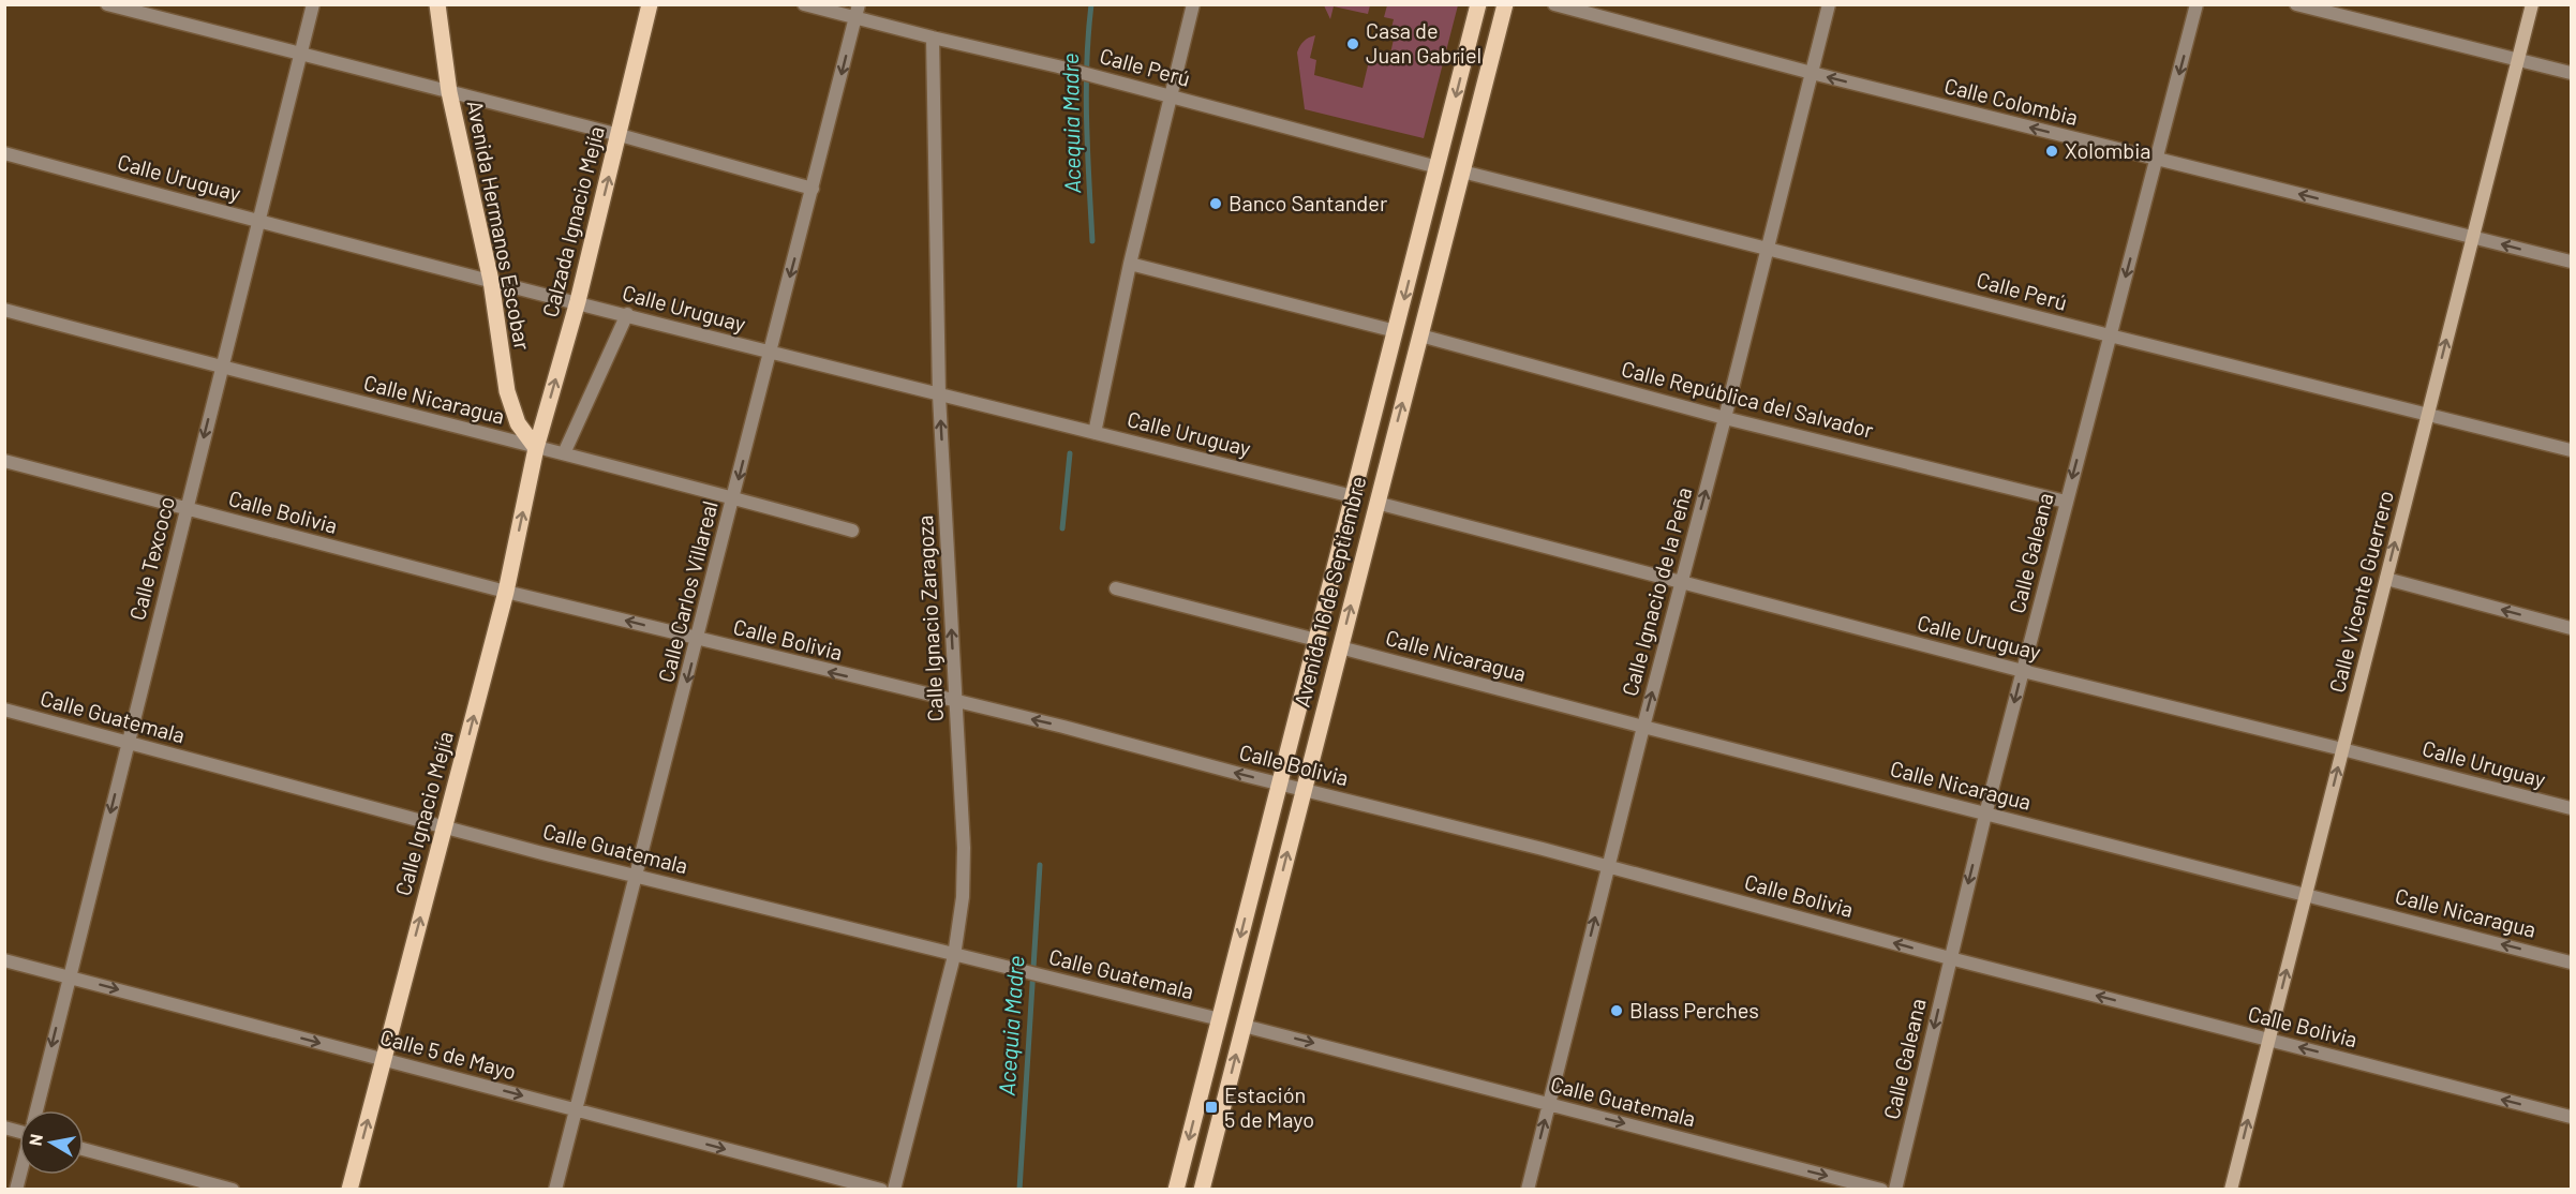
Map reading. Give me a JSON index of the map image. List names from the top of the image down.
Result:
{
  "streets": {
    "main road": [
      "Calzada Ignacio Mejía",
      "Avenida Hermanos Escobar",
      "Avenida 16 de Septiembre",
      "Calle Vicente Guerrero",
      "Calle Ignacio Mejía"
    ],
    "street": [
      "Calle Perú",
      "Calle Colombia",
      "Calle Uruguay",
      "Calle Nicaragua",
      "Calle República del Salvador",
      "Calle Bolivia",
      "Calle Galeana",
      "Calle Texcoco",
      "Calle Carlos Villareal",
      "Calle Ignacio de la Peña",
      "Calle Ignacio Zaragoza",
      "Calle Guatemala",
      "Calle 5 de Mayo"
    ]
  },
  "crossings": [
    ["Calle Perú", "Calle Galeana"],
    ["Calle Perú", "Calle Carlos Villareal"],
    ["Calle Perú", "Avenida 16 de Septiembre"],
    ["Calle Perú", "Calle Ignacio de la Peña"],
    ["Calle Perú", "Calle Vicente Guerrero"],
    ["Calle Perú", "Calle Ignacio Zaragoza"],
    ["Calle Colombia", "Calle Galeana"],
    ["Calle Colombia", "Calle Ignacio de la Peña"],
    ["Calle Colombia", "Calle Vicente Guerrero"],
    ["Calle Uruguay", "Calzada Ignacio Mejía"],
    ["Calle Uruguay", "Avenida Hermanos Escobar"],
    ["Calle Uruguay", "Calle Galeana"],
    ["Calle Uruguay", "Calle Texcoco"],
    ["Calle Uruguay", "Calle Carlos Villareal"],
    ["Calle Uruguay", "Avenida 16 de Septiembre"],
    ["Calle Uruguay", "Calle Ignacio de la Peña"],
    ["Calle Uruguay", "Calle Vicente Guerrero"],
    ["Calle Uruguay", "Calle Ignacio Zaragoza"],
    ["Calzada Ignacio Mejía", "Avenida Hermanos Escobar"],
    ["Calzada Ignacio Mejía", "Calle Nicaragua"],
    ["Calzada Ignacio Mejía", "Calle Ignacio Mejía"],
    ["Avenida Hermanos Escobar", "Calle Nicaragua"],
    ["Avenida Hermanos Escobar", "Calle Ignacio Mejía"],
    ["Calle Nicaragua", "Calle Galeana"],
    ["Calle Nicaragua", "Calle Texcoco"],
    ["Calle Nicaragua", "Calle Carlos Villareal"],
    ["Calle Nicaragua", "Avenida 16 de Septiembre"],
    ["Calle Nicaragua", "Calle Ignacio de la Peña"],
    ["Calle Nicaragua", "Calle Vicente Guerrero"],
    ["Calle Nicaragua", "Calle Ignacio Mejía"],
    ["Calle República del Salvador", "Calle Galeana"],
    ["Calle República del Salvador", "Avenida 16 de Septiembre"],
    ["Calle República del Salvador", "Calle Ignacio de la Peña"],
    ["Calle Bolivia", "Calle Galeana"],
    ["Calle Bolivia", "Calle Texcoco"],
    ["Calle Bolivia", "Calle Carlos Villareal"],
    ["Calle Bolivia", "Avenida 16 de Septiembre"],
    ["Calle Bolivia", "Calle Ignacio de la Peña"],
    ["Calle Bolivia", "Calle Vicente Guerrero"],
    ["Calle Bolivia", "Calle Ignacio Zaragoza"],
    ["Calle Bolivia", "Calle Ignacio Mejía"],
    ["Calle Texcoco", "Calle Guatemala"],
    ["Calle Texcoco", "Calle 5 de Mayo"],
    ["Calle Carlos Villareal", "Calle Guatemala"],
    ["Calle Carlos Villareal", "Calle 5 de Mayo"],
    ["Avenida 16 de Septiembre", "Calle Guatemala"],
    ["Calle Ignacio de la Peña", "Calle Guatemala"],
    ["Calle Ignacio Zaragoza", "Calle Guatemala"],
    ["Calle Guatemala", "Calle Ignacio Mejía"],
    ["Calle Ignacio Mejía", "Calle 5 de Mayo"]
  ],
  "one_way": [
    "Calle Colombia",
    "Calzada Ignacio Mejía",
    "Calle Bolivia",
    "Calle Galeana",
    "Calle Texcoco",
    "Calle Carlos Villareal",
    "Calle Ignacio de la Peña",
    "Calle Vicente Guerrero",
    "Calle Ignacio Mejía",
    "Calle 5 de Mayo"
  ],
  "water": ["Acequia Madre"],
  "places": {
    "other": [
      "Casa de Juan Gabriel",
      "Xolombia",
      "Banco Santander",
      "Blass Perches"
    ],
    "transit": ["Estación 5 de Mayo"]
  },
  "north": "left"
}
